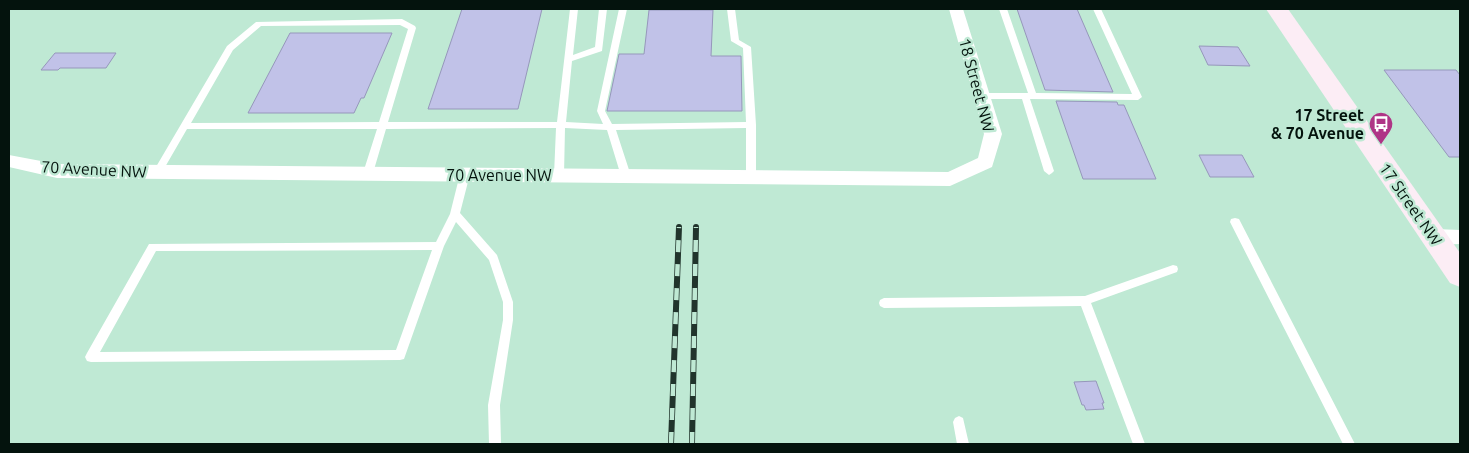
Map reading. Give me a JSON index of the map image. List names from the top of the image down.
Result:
{
  "streets": {
    "main road": ["17 Street NW"],
    "street": ["18 Street NW", "70 Avenue NW"]
  },
  "crossings": [
    ["18 Street NW", "70 Avenue NW"]
  ],
  "places": {
    "bus stop": ["17 Street & 70 Avenue"]
  }
}
